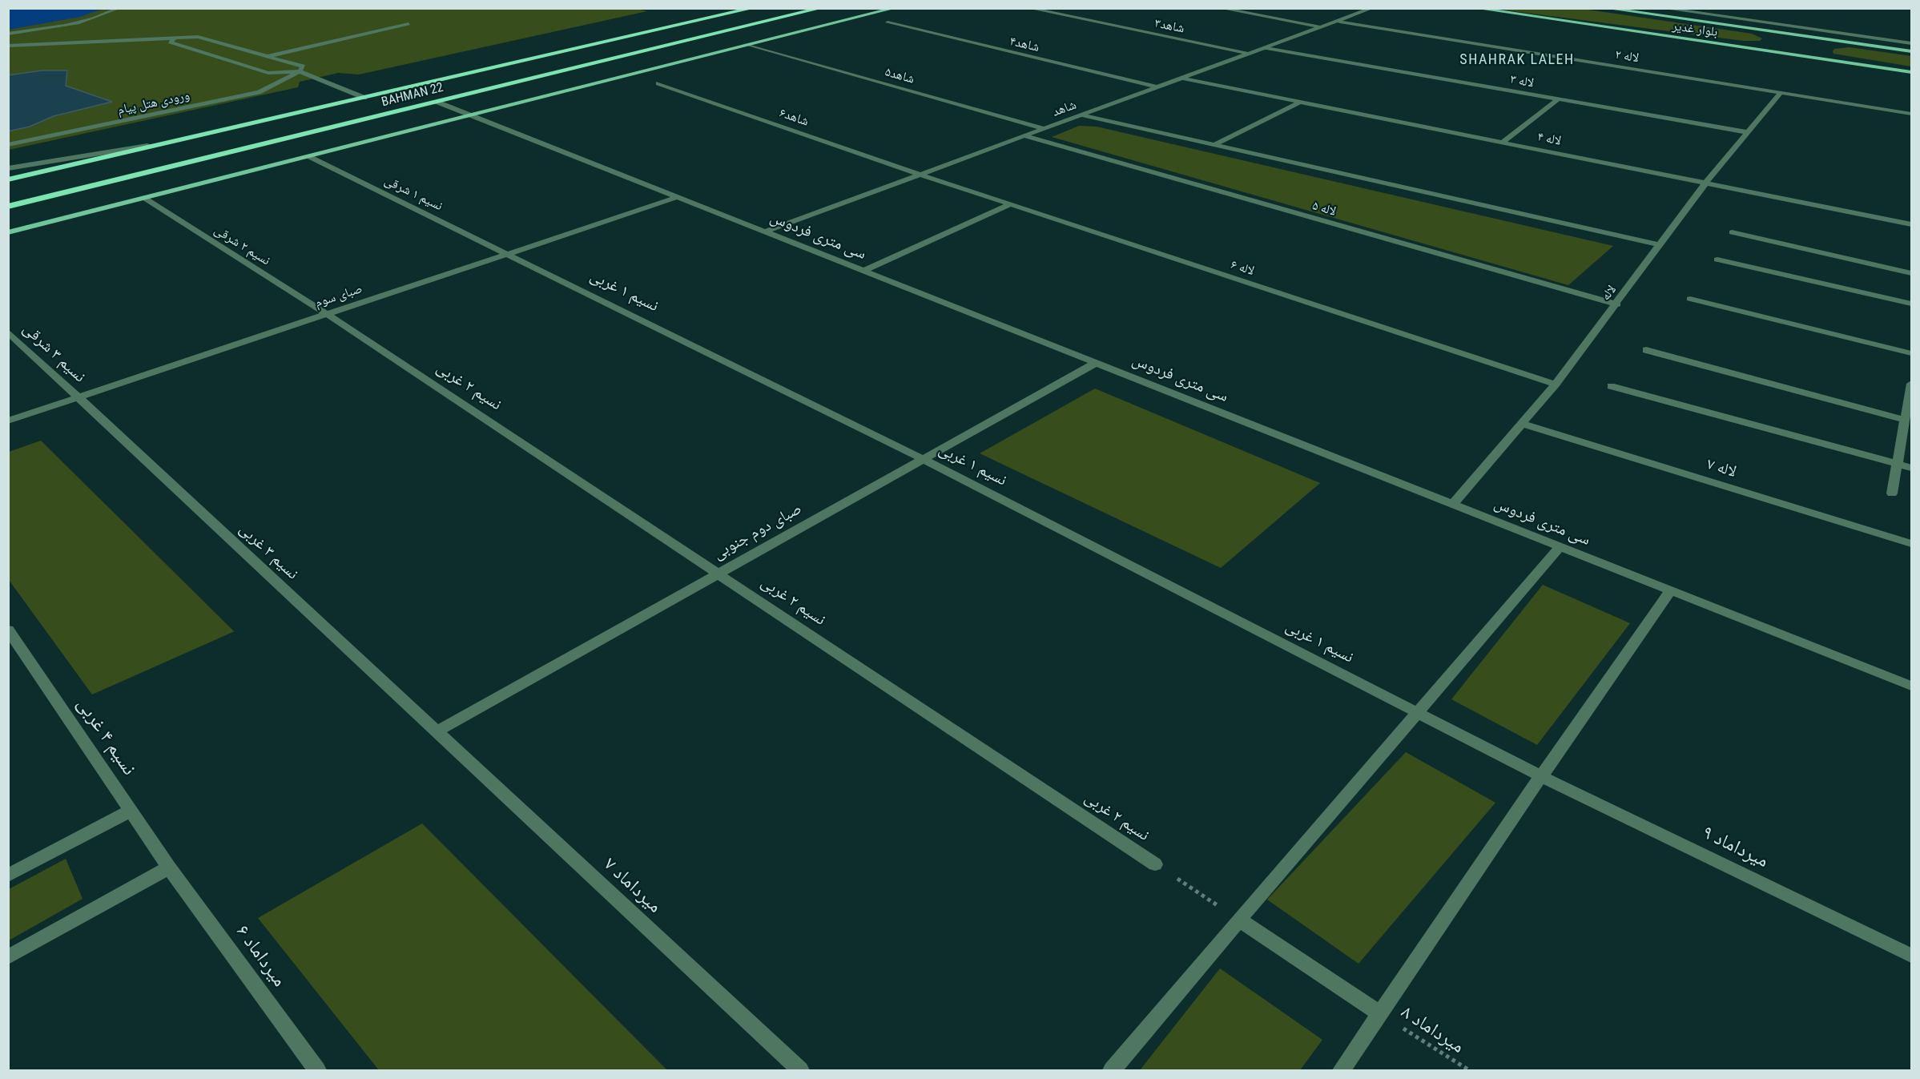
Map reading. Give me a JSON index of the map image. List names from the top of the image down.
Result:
{
  "streets": {
    "highway": ["BAHMAN 22"],
    "main road": ["بلوار غدیر"],
    "street": [
      "شاهد۳",
      "شاهد۴",
      "لاله ۲",
      "شاهد۵",
      "لاله ۳",
      "ورودی هتل پیام",
      "شاهد",
      "شاهد۶",
      "لاله ۴",
      "نسیم ۱ شرقی",
      "لاله ۵",
      "سی متری فردوس",
      "نسیم ۲ شرقی",
      "لاله ۶",
      "نسیم ۱ غربی",
      "لاله",
      "صبای سوم",
      "نسیم ۳ شرقی",
      "نسیم ۲ غربی",
      "لاله ۷",
      "صبای دوم جنوبی",
      "نسیم ۳ غربی",
      "نسیم ۴ غربی",
      "میرداماد ۹",
      "میرداماد ۷",
      "میرداماد ۶"
    ],
    "path": ["میرداماد ۸"]
  },
  "crossings": [
    ["شاهد۳", "شاهد"],
    ["شاهد۴", "شاهد"],
    ["لاله ۲", "شاهد"],
    ["لاله ۲", "لاله"],
    ["شاهد۵", "شاهد"],
    ["لاله ۳", "شاهد"],
    ["لاله ۳", "لاله"],
    ["BAHMAN 22", "سی متری فردوس"],
    ["شاهد", "شاهد۶"],
    ["شاهد", "لاله ۴"],
    ["شاهد", "لاله ۵"],
    ["شاهد", "سی متری فردوس"],
    ["شاهد", "لاله ۶"],
    ["شاهد۶", "لاله ۶"],
    ["لاله ۴", "لاله"],
    ["نسیم ۱ شرقی", "نسیم ۱ غربی"],
    ["نسیم ۱ شرقی", "صبای سوم"],
    ["لاله ۵", "لاله"],
    ["سی متری فردوس", "لاله"],
    ["سی متری فردوس", "صبای سوم"],
    ["سی متری فردوس", "صبای دوم جنوبی"],
    ["نسیم ۲ شرقی", "صبای سوم"],
    ["نسیم ۲ شرقی", "نسیم ۲ غربی"],
    ["لاله ۶", "لاله"],
    ["نسیم ۱ غربی", "صبای سوم"],
    ["نسیم ۱ غربی", "صبای دوم جنوبی"],
    ["نسیم ۱ غربی", "میرداماد ۹"],
    ["لاله", "لاله ۷"],
    ["صبای سوم", "نسیم ۳ شرقی"],
    ["صبای سوم", "نسیم ۲ غربی"],
    ["صبای سوم", "نسیم ۳ غربی"],
    ["نسیم ۳ شرقی", "نسیم ۳ غربی"],
    ["نسیم ۲ غربی", "صبای دوم جنوبی"],
    ["صبای دوم جنوبی", "نسیم ۳ غربی"],
    ["صبای دوم جنوبی", "میرداماد ۷"],
    ["نسیم ۳ غربی", "میرداماد ۷"],
    ["نسیم ۴ غربی", "میرداماد ۶"]
  ],
  "districts": ["SHAHRAK LALEH"]
}
